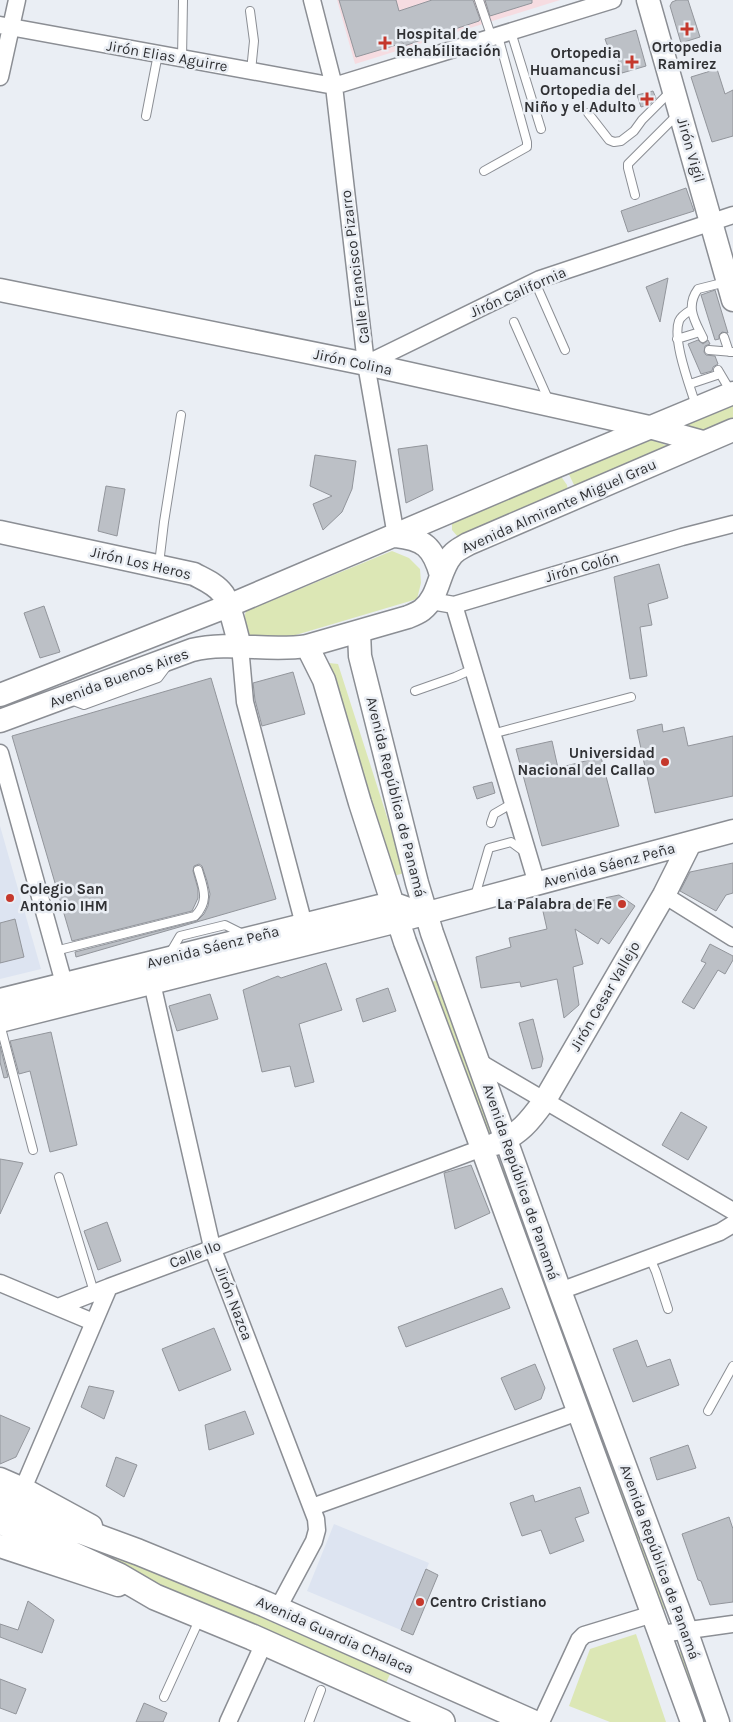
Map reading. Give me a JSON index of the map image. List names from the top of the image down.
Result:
{
  "streets": {
    "main road": [
      "Jirón Vigil",
      "Jirón Colina",
      "Avenida Almirante Miguel Grau",
      "Jirón Los Heros",
      "Avenida Buenos Aires",
      "Avenida República de Panamá",
      "Avenida Sáenz Peña",
      "Jirón Cesar Vallejo",
      "Calle Ilo",
      "Avenida Guardia Chalaca"
    ],
    "street": [
      "Jirón Elias Aguirre",
      "Calle Francisco Pizarro",
      "Jirón California",
      "Jirón Colón",
      "Jirón Nazca"
    ]
  },
  "crossings": [
    ["Jirón Elias Aguirre", "Calle Francisco Pizarro"],
    ["Jirón Vigil", "Jirón California"],
    ["Calle Francisco Pizarro", "Jirón California"],
    ["Calle Francisco Pizarro", "Jirón Colina"],
    ["Jirón California", "Jirón Colina"],
    ["Jirón Colina", "Avenida Almirante Miguel Grau"],
    ["Avenida Almirante Miguel Grau", "Jirón Colón"],
    ["Jirón Los Heros", "Avenida Buenos Aires"],
    ["Avenida República de Panamá", "Avenida Sáenz Peña"],
    ["Avenida República de Panamá", "Jirón Cesar Vallejo"],
    ["Avenida República de Panamá", "Calle Ilo"],
    ["Avenida Sáenz Peña", "Jirón Cesar Vallejo"],
    ["Avenida Sáenz Peña", "Jirón Nazca"],
    ["Jirón Cesar Vallejo", "Calle Ilo"],
    ["Calle Ilo", "Jirón Nazca"],
    ["Jirón Nazca", "Avenida Guardia Chalaca"]
  ],
  "places": {
    "health": [
      "Ortopedia Ramirez",
      "Hospital de Rehabilitación",
      "Ortopedia Huamancusi",
      "Ortopedia del Niño y el Adulto"
    ],
    "other": [
      "Universidad Nacional del Callao",
      "Colegio San Antonio IHM",
      "La Palabra de Fe",
      "Centro Cristiano"
    ]
  }
}
